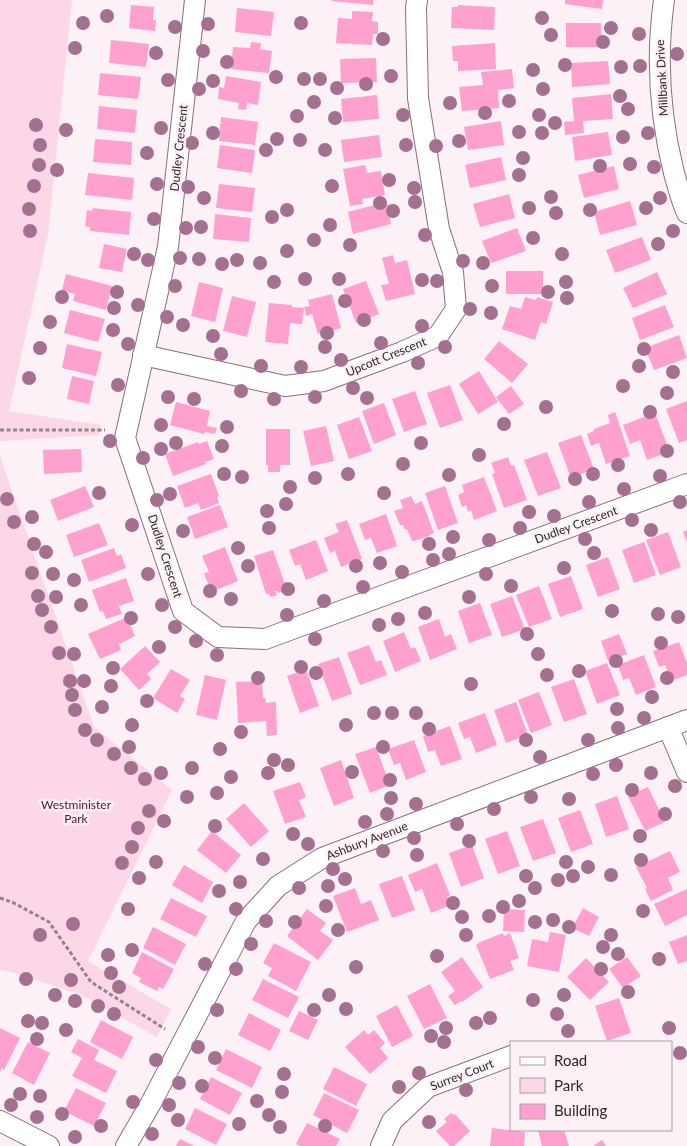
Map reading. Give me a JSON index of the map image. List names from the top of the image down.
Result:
{
  "streets": {
    "street": [
      "Millbank Drive",
      "Dudley Crescent",
      "Upcott Crescent",
      "Ashbury Avenue",
      "Surrey Court"
    ]
  },
  "crossings": [
    ["Dudley Crescent", "Upcott Crescent"]
  ],
  "parks": ["Westminister Park"],
  "legend": ["Road", "Park", "Building"]
}
